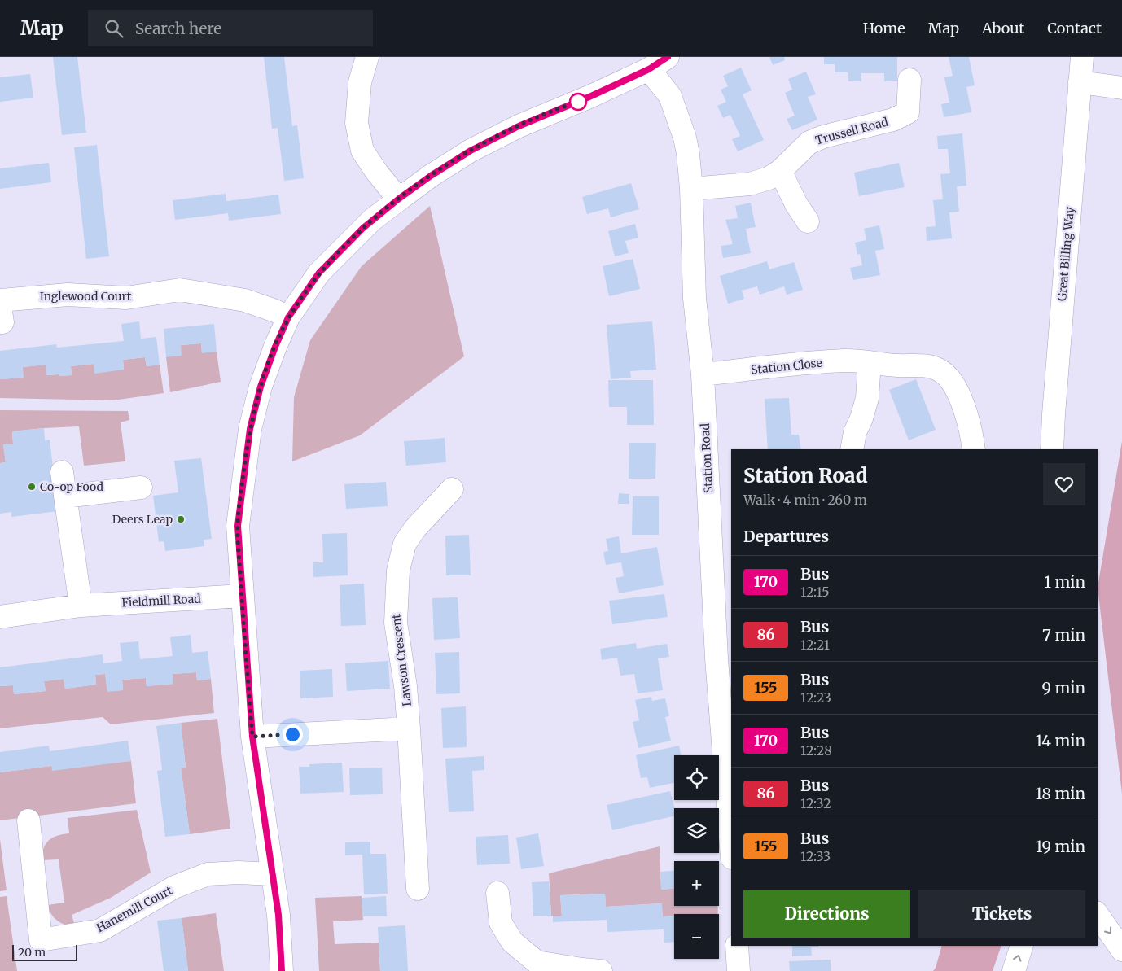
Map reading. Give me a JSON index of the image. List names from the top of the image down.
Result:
{
  "streets": {
    "street": [
      "Trussell Road",
      "Great Billing Way",
      "Inglewood Court",
      "Station Close",
      "Station Road",
      "Fieldmill Road",
      "Lawson Crescent",
      "Hanemill Court"
    ]
  },
  "crossings": [
    ["Trussell Road", "Station Road"],
    ["Station Close", "Station Road"]
  ],
  "places": ["Co-op Food", "Deers Leap"],
  "lines": ["bus line 170"],
  "scale_bar": "20 m",
  "page": {
    "header": "Map",
    "search": "Search here",
    "nav": [
      "Home",
      "Map",
      "About",
      "Contact"
    ],
    "heading": [
      ["Station Road", "Walk · 4 min · 260 m"],
      "Departures"
    ],
    "list": [
      {
        "mark": "170",
        "name": "Bus",
        "note": "12:15",
        "value": "1 min"
      },
      {
        "mark": "86",
        "name": "Bus",
        "note": "12:21",
        "value": "7 min"
      },
      {
        "mark": "155",
        "name": "Bus",
        "note": "12:23",
        "value": "9 min"
      },
      {
        "mark": "170",
        "name": "Bus",
        "note": "12:28",
        "value": "14 min"
      },
      {
        "mark": "86",
        "name": "Bus",
        "note": "12:32",
        "value": "18 min"
      },
      {
        "mark": "155",
        "name": "Bus",
        "note": "12:33",
        "value": "19 min"
      }
    ],
    "map_buttons": ["+", "−"],
    "buttons": ["Directions", "Tickets"],
    "scale": "20 m"
  }
}
